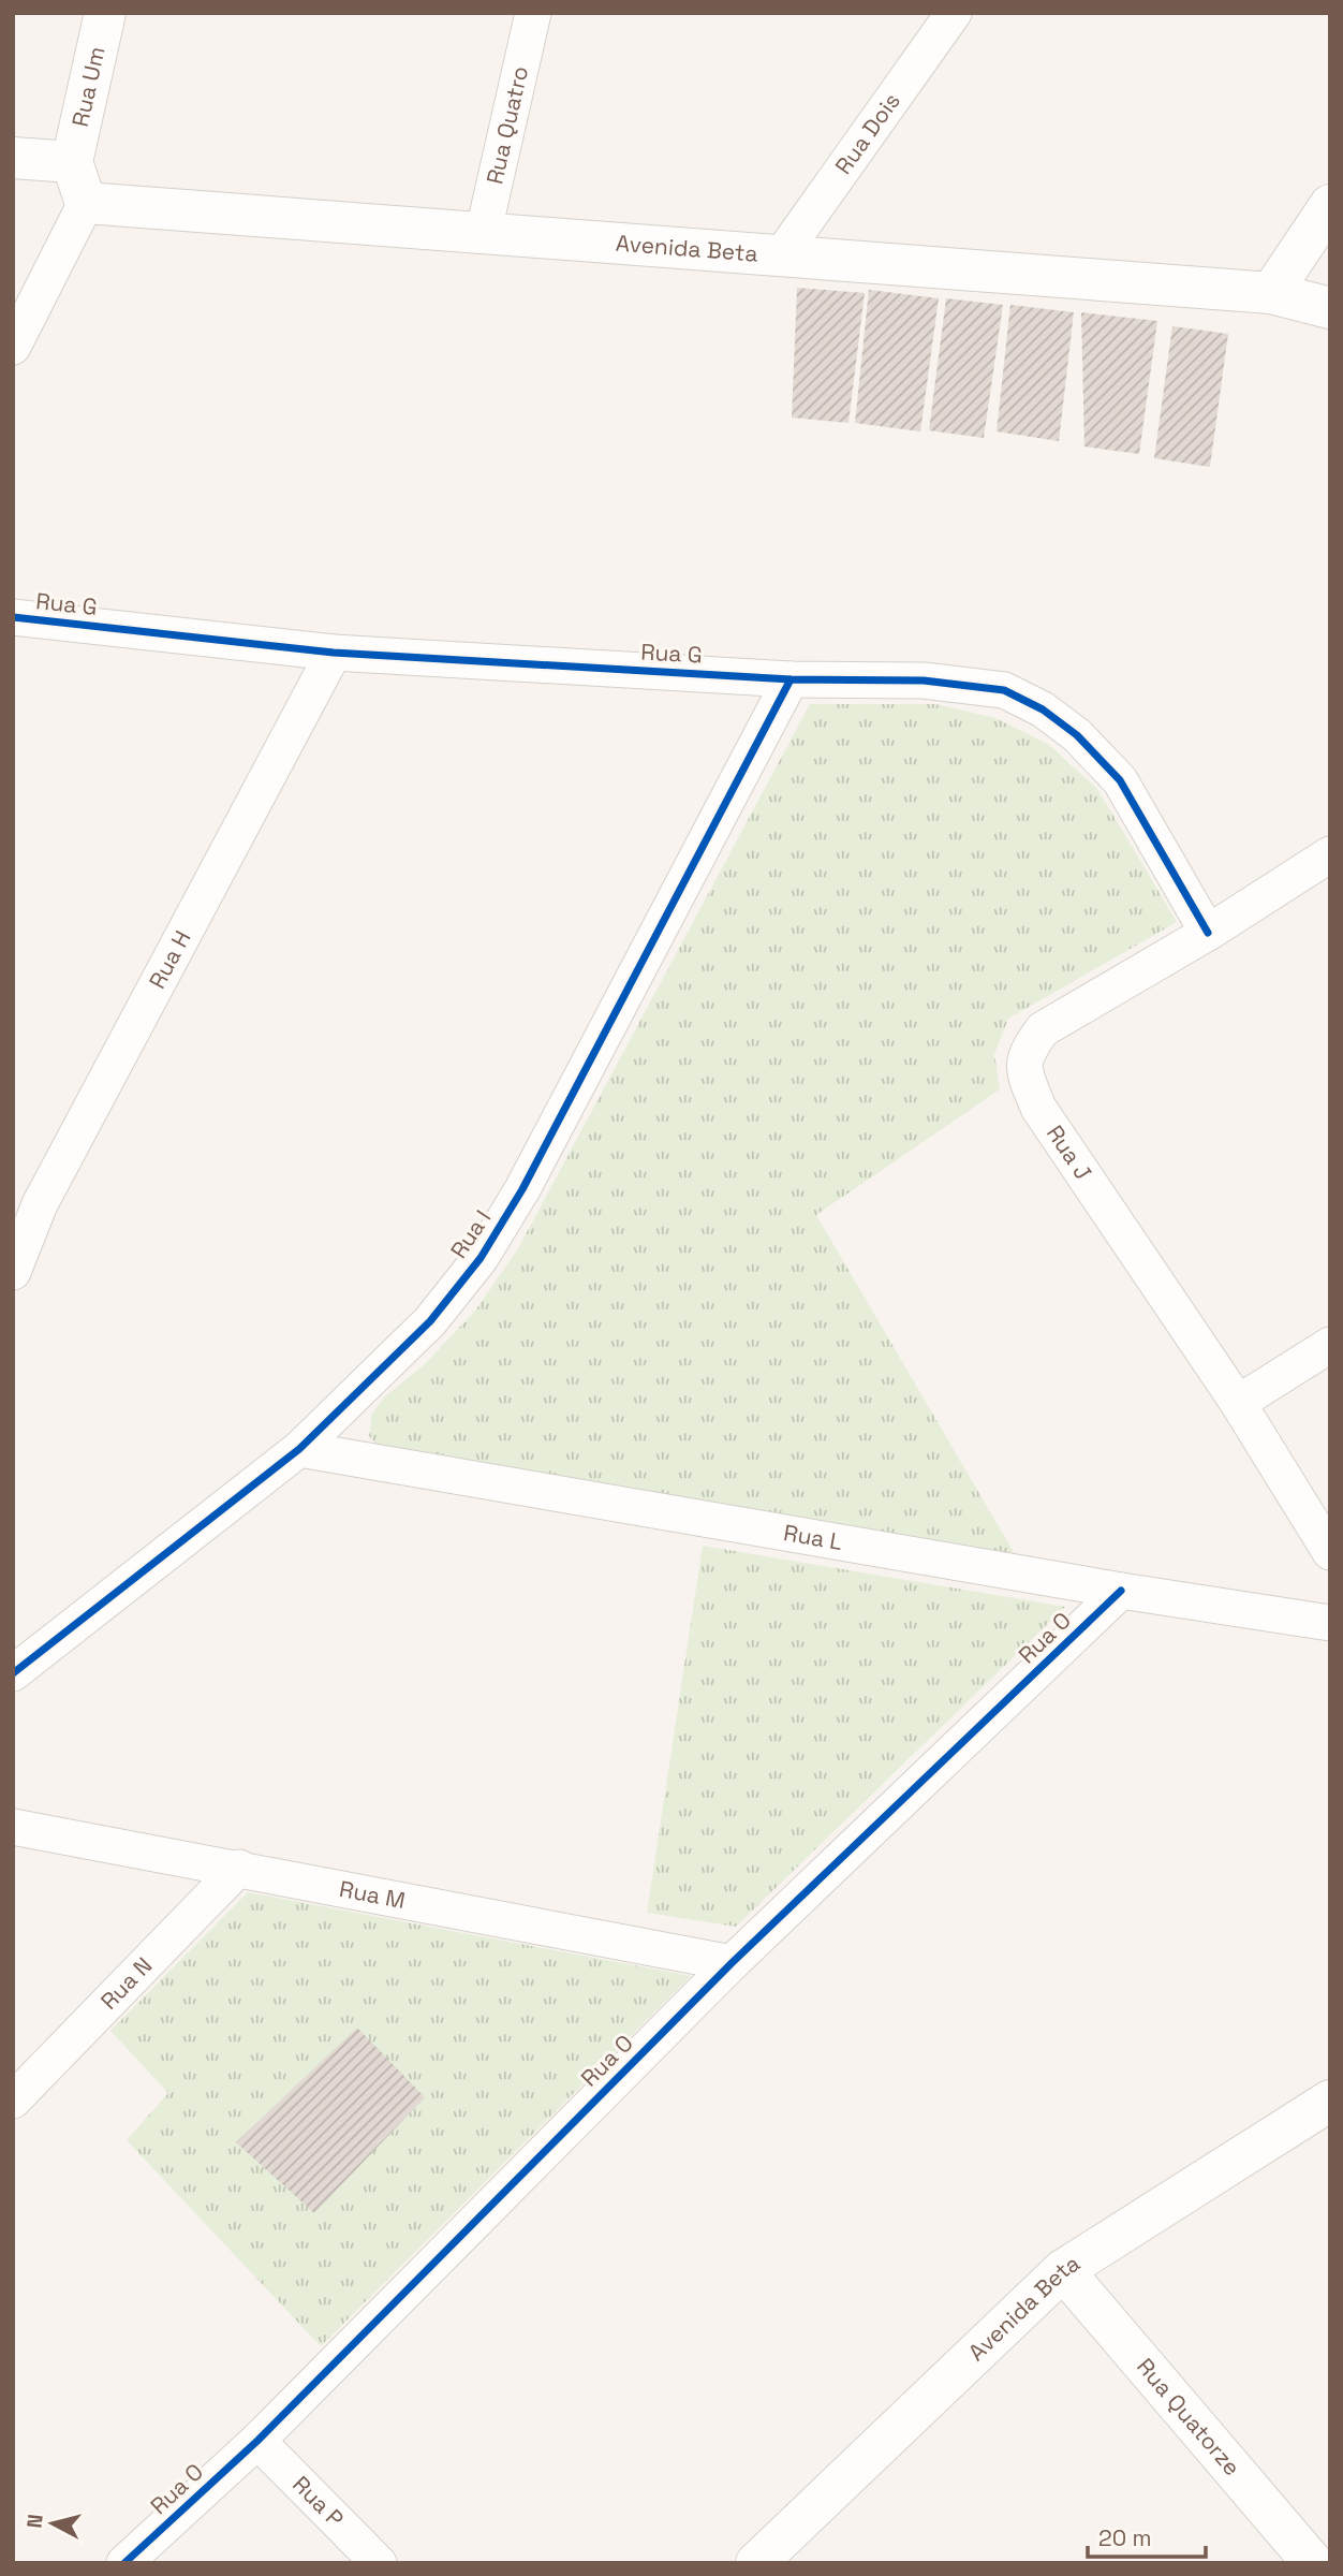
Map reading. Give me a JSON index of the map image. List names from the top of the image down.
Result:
{
  "streets": {
    "street": [
      "Rua Um",
      "Rua Quatro",
      "Rua Dois",
      "Avenida Beta",
      "Rua G",
      "Rua H",
      "Rua J",
      "Rua I",
      "Rua L",
      "Rua O",
      "Rua M",
      "Rua N",
      "Rua Quatorze",
      "Rua P"
    ]
  },
  "crossings": [
    ["Rua Quatro", "Avenida Beta"],
    ["Rua Dois", "Avenida Beta"],
    ["Avenida Beta", "Rua Quatorze"],
    ["Rua G", "Rua H"],
    ["Rua G", "Rua J"],
    ["Rua G", "Rua I"],
    ["Rua I", "Rua L"],
    ["Rua L", "Rua O"],
    ["Rua O", "Rua M"],
    ["Rua O", "Rua P"],
    ["Rua M", "Rua N"]
  ],
  "scale_bar": "20 m",
  "north": "left"
}
